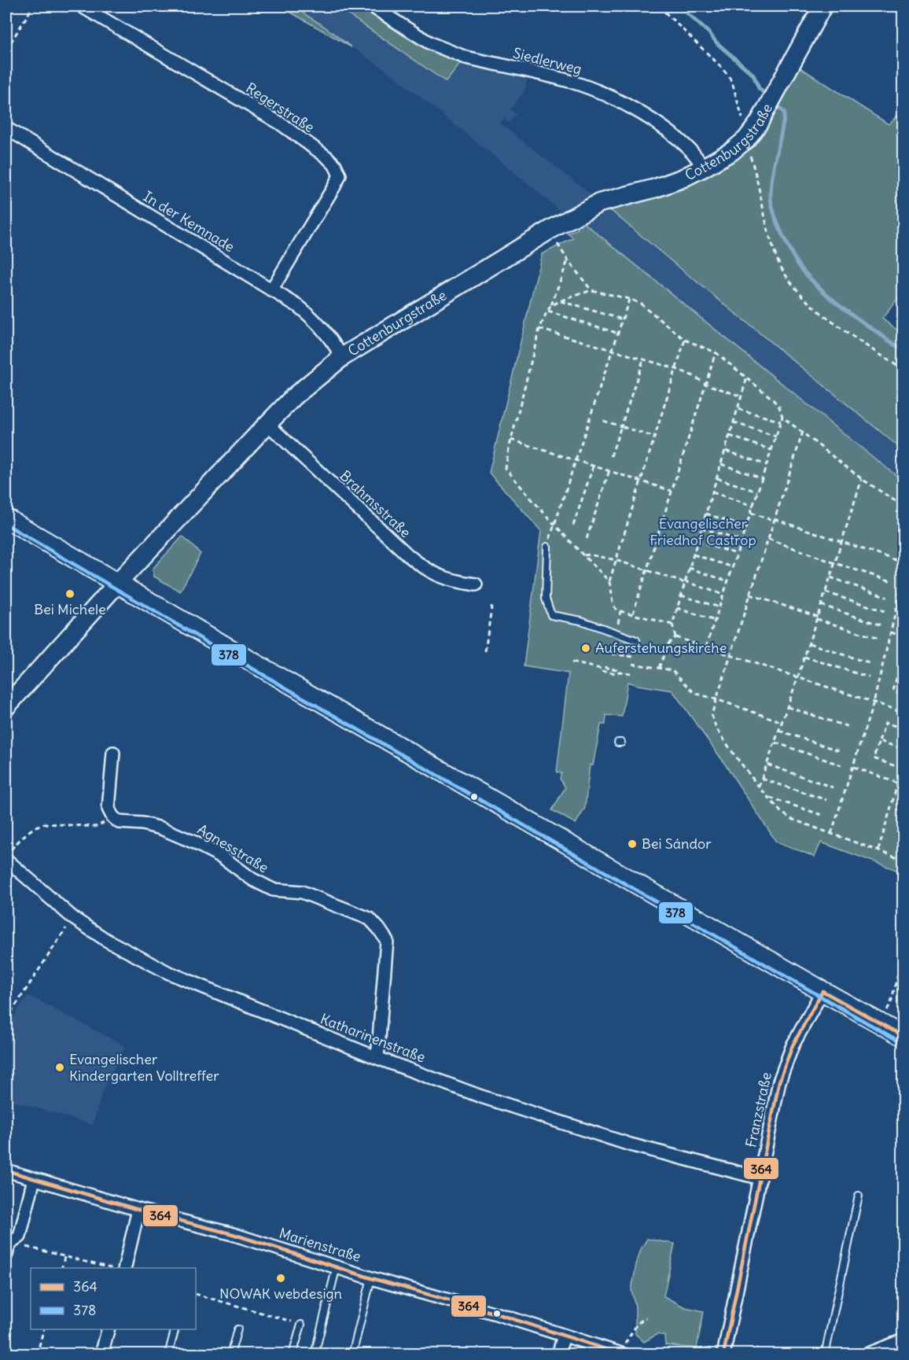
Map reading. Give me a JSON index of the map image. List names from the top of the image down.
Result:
{
  "streets": {
    "street": [
      "Siedlerweg",
      "Regerstraße",
      "Cottenburgstraße",
      "In der Kemnade",
      "Brahmsstraße",
      "Agnesstraße",
      "Katharinenstraße",
      "Franzstraße",
      "Marienstraße"
    ]
  },
  "crossings": [
    ["Siedlerweg", "Cottenburgstraße"],
    ["Regerstraße", "In der Kemnade"],
    ["Cottenburgstraße", "In der Kemnade"],
    ["Cottenburgstraße", "Brahmsstraße"],
    ["Agnesstraße", "Katharinenstraße"],
    ["Katharinenstraße", "Franzstraße"]
  ],
  "parks": ["Evangelischer Friedhof Castrop"],
  "places": [
    "Bei Michele",
    "Auferstehungskirche",
    "Bei Sándor",
    "Evangelischer Kindergarten Volltreffer",
    "NOWAK webdesign"
  ],
  "lines": ["transit line 378", "transit line 364"],
  "legend": ["364", "378"]
}
